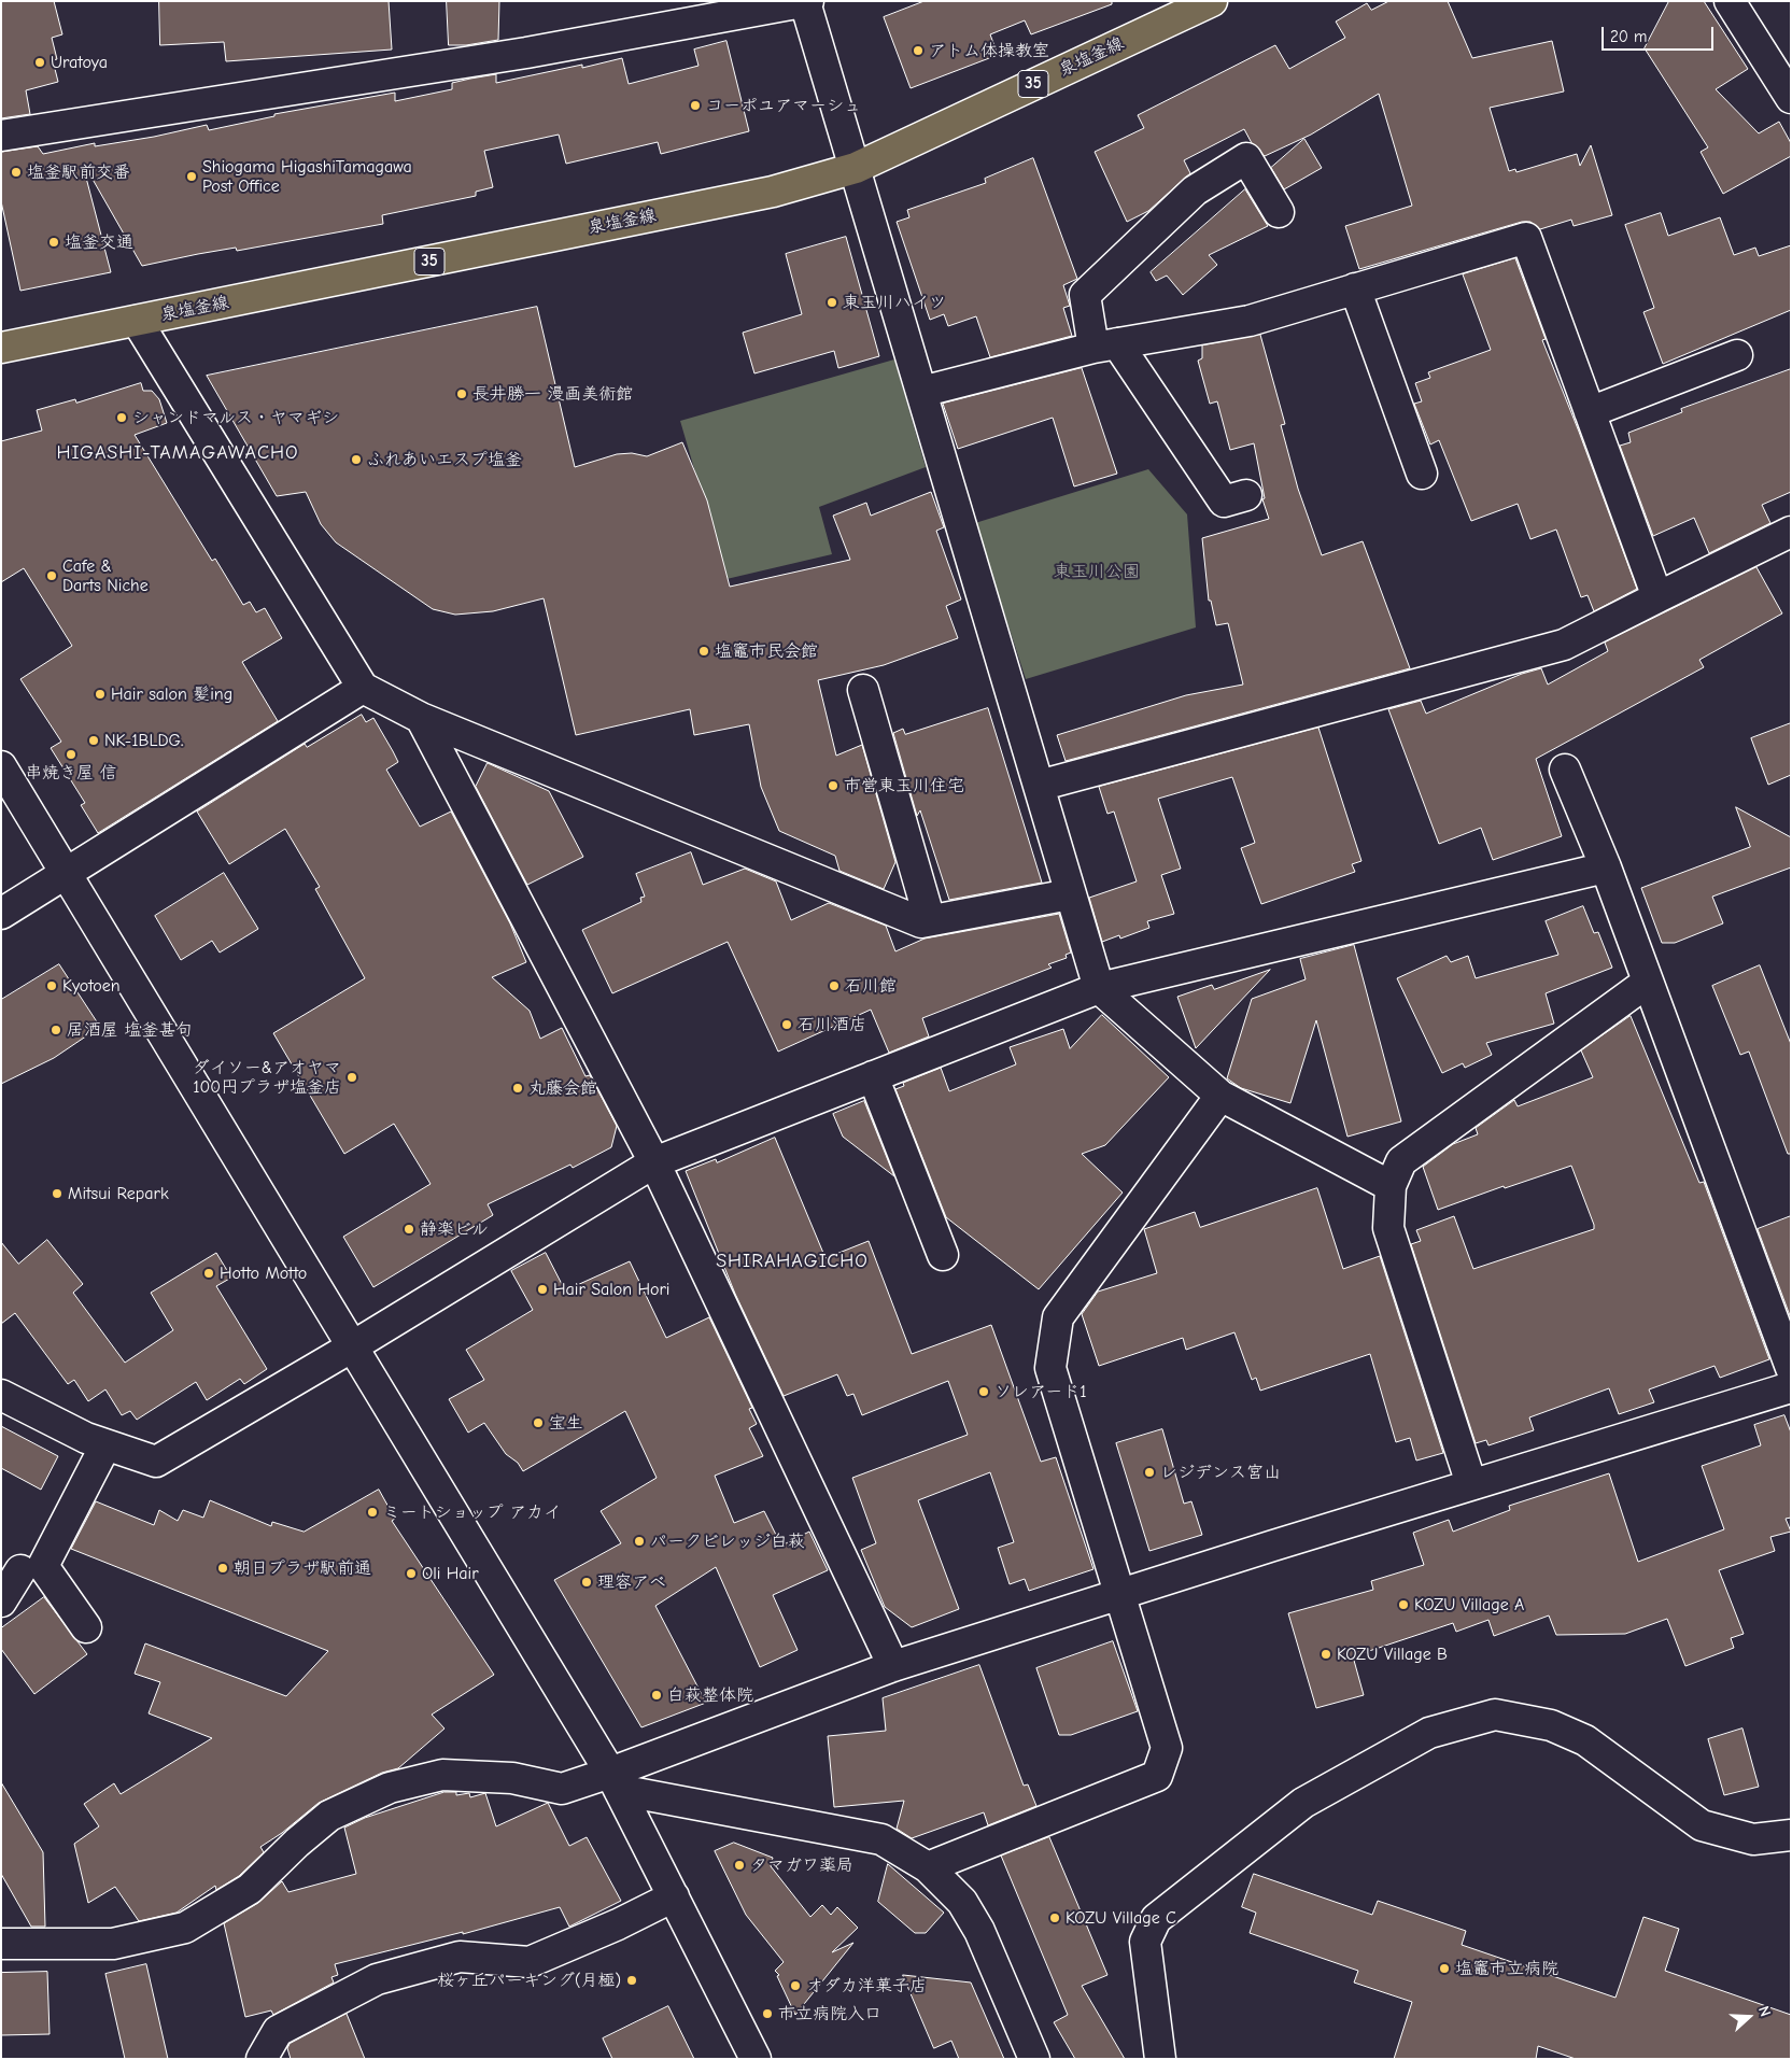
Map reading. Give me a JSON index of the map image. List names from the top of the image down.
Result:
{
  "streets": {
    "main road": ["泉塩釜線", "35"]
  },
  "districts": ["HIGASHI-TAMAGAWACHO", "SHIRAHAGICHO"],
  "parks": ["東玉川公園"],
  "places": [
    "アトム体操教室",
    "Uratoya",
    "コーポユアマーシュ",
    "塩釜駅前交番",
    "Shiogama HigashiTamagawa Post Office",
    "塩釜交通",
    "東玉川ハイツ",
    "長井勝一 漫画美術館",
    "シャンドマルス・ヤマギシ",
    "ふれあいエスプ塩釜",
    "Cafe & Darts Niche",
    "塩竈市民会館",
    "Hair salon 髪ing",
    "NK-1BLDG.",
    "串焼き屋 信",
    "市営東玉川住宅",
    "Kyotoen",
    "石川館",
    "石川酒店",
    "居酒屋 塩釜甚句",
    "ダイソー&アオヤマ 100円プラザ塩釜店",
    "丸藤会館",
    "Mitsui Repark",
    "静楽ビル",
    "Hotto Motto",
    "Hair Salon Hori",
    "ソレアード1",
    "宝生",
    "レジデンス宮山",
    "ミートショップ アカイ",
    "パークビレッジ白萩",
    "朝日プラザ駅前通",
    "Oli Hair",
    "理容アベ",
    "KOZU Village A",
    "KOZU Village B",
    "白萩整体院",
    "タマガワ薬局",
    "KOZU Village C",
    "塩竈市立病院",
    "桜ヶ丘パーキング(月極)",
    "オダカ洋菓子店",
    "市立病院入口"
  ],
  "scale_bar": "20 m",
  "north": "right"
}
